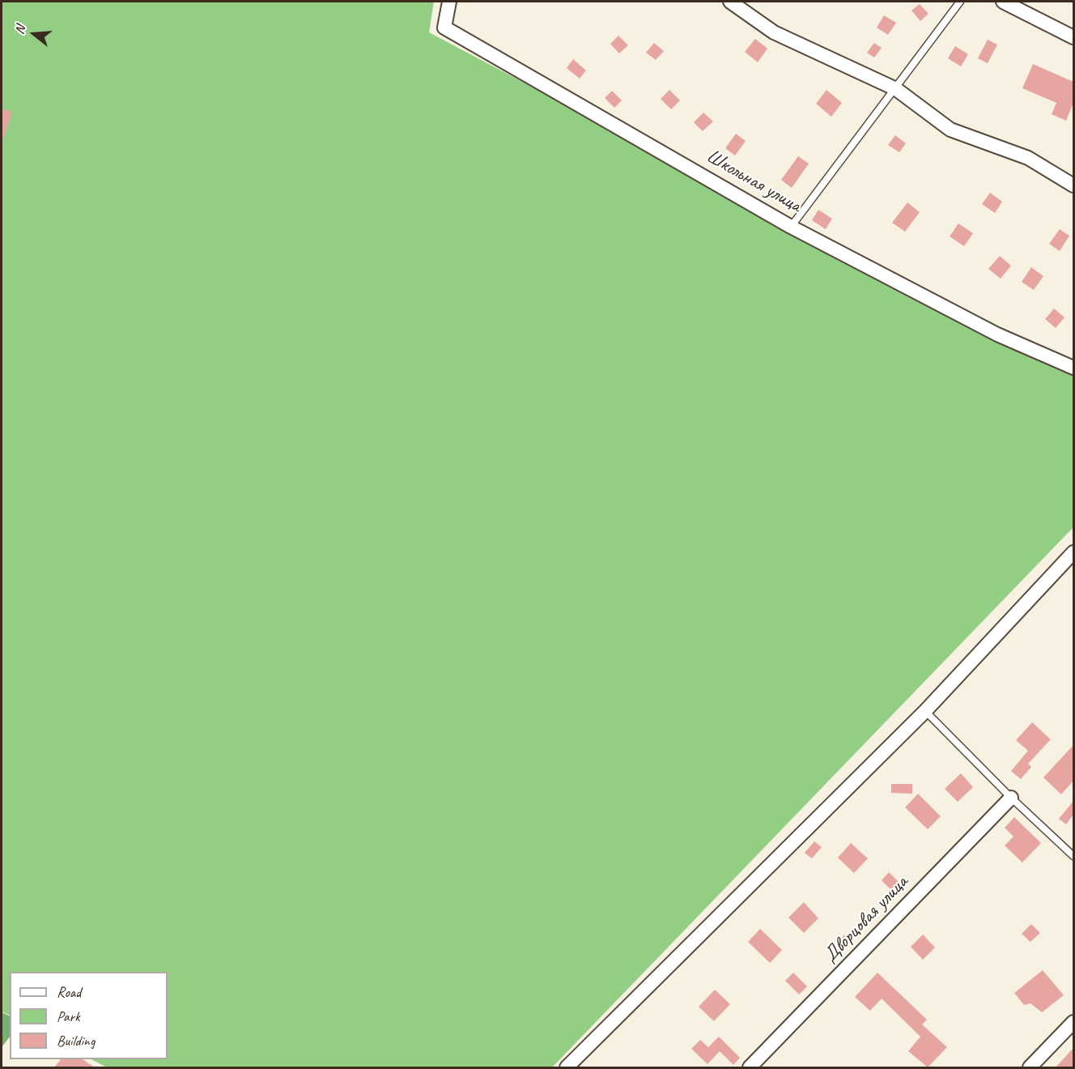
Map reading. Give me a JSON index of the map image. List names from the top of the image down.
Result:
{
  "streets": {
    "street": ["Школьная улица", "Дворцовая улица"]
  },
  "legend": ["Road", "Park", "Building"],
  "north": "left"
}
